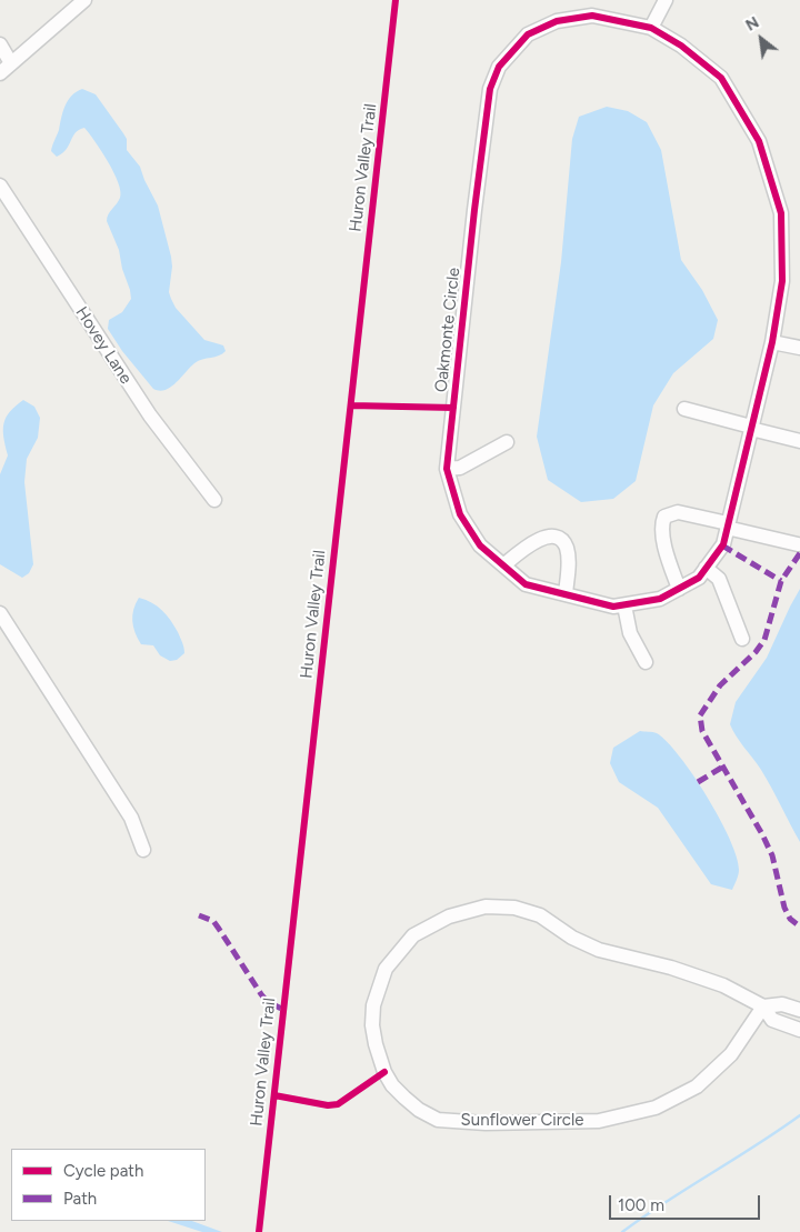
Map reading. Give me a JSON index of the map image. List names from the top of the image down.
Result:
{
  "streets": {
    "street": ["Oakmonte Circle", "Hovey Lane", "Sunflower Circle"],
    "cycle path": ["Huron Valley Trail"]
  },
  "legend": ["Cycle path", "Path"],
  "scale_bar": "100 m",
  "north": "top left"
}
